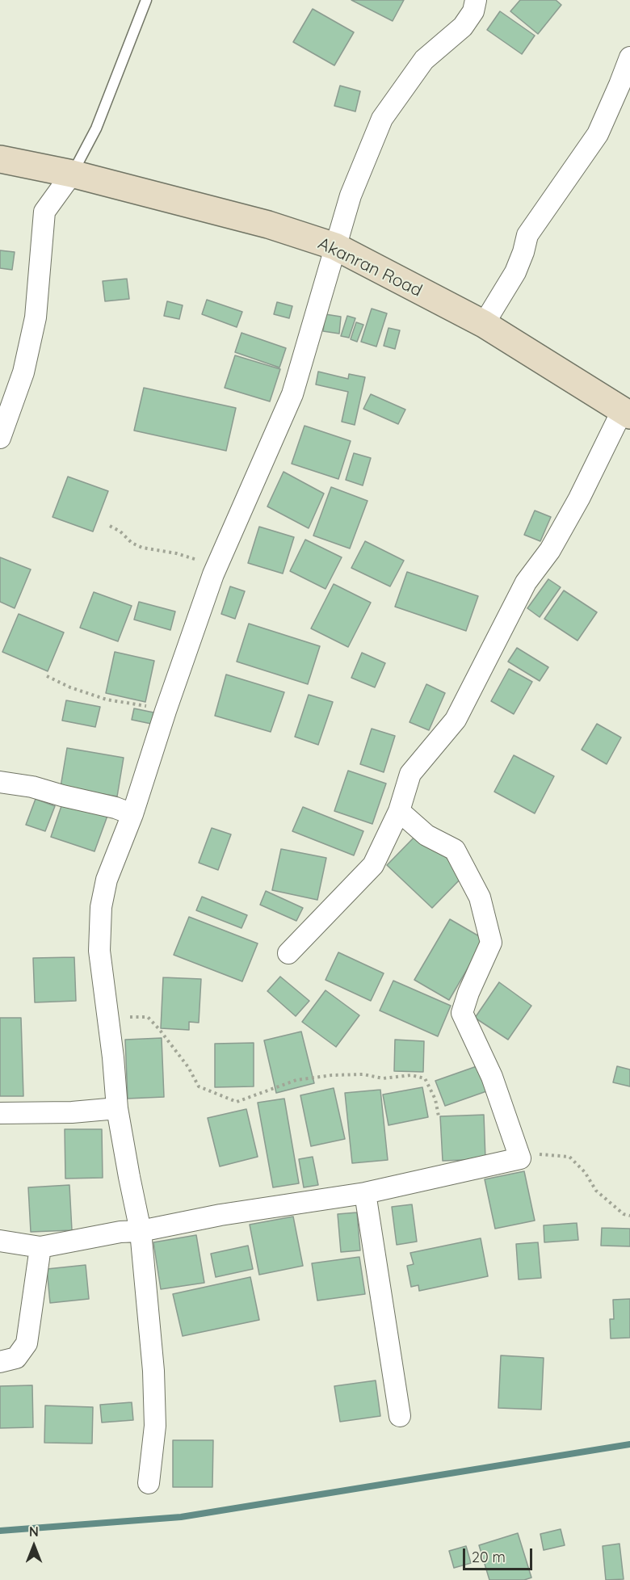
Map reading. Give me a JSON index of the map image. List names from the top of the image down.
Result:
{
  "streets": {
    "main road": ["Akanran Road"]
  },
  "scale_bar": "20 m",
  "north": "top"
}
